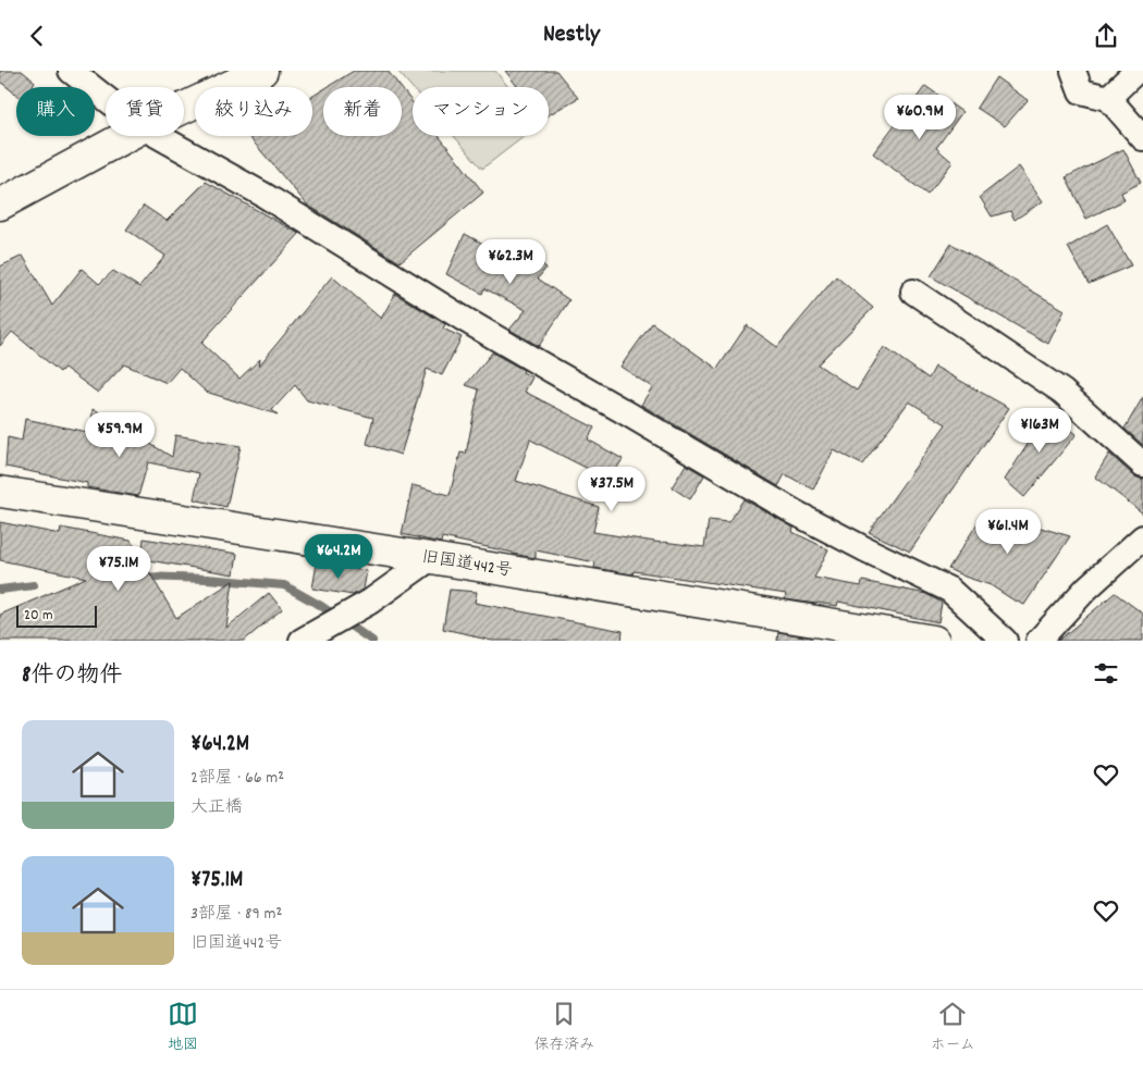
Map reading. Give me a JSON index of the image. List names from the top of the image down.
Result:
{
  "streets": {
    "main road": ["旧国道442号"]
  },
  "scale_bar": "20 m",
  "page": {
    "header": "Nestly",
    "chip": [
      "購入",
      "賃貸",
      "絞り込み",
      "新着",
      "マンション"
    ],
    "price": [
      "¥60.9M",
      "¥62.3M",
      "¥163M",
      "¥59.9M",
      "¥37.5M",
      "¥61.4M",
      "¥64.2M",
      "¥75.1M"
    ],
    "scale": "20 m",
    "heading": "8件の物件",
    "list": [
      {
        "name": "¥64.2M",
        "note": "2部屋 · 66 m² · 大正橋"
      },
      {
        "name": "¥75.1M",
        "note": "3部屋 · 89 m² · 旧国道442号"
      }
    ],
    "tabs": ["地図", "保存済み", "ホーム"]
  }
}
